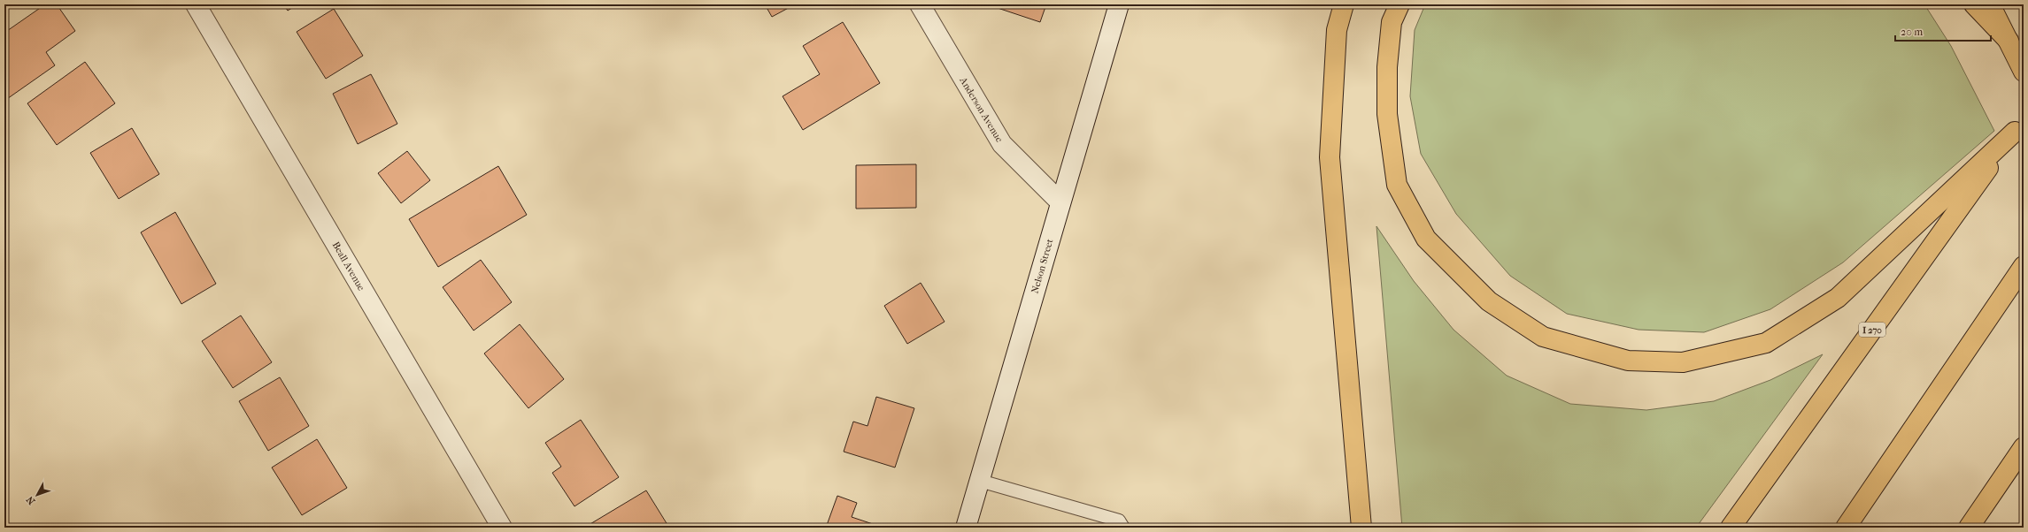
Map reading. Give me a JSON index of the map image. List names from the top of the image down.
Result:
{
  "streets": {
    "main road": ["I 270"],
    "street": ["Anderson Avenue", "Beall Avenue", "Nelson Street"]
  },
  "crossings": [
    ["Anderson Avenue", "Nelson Street"]
  ],
  "scale_bar": "20 m",
  "north": "bottom left"
}
